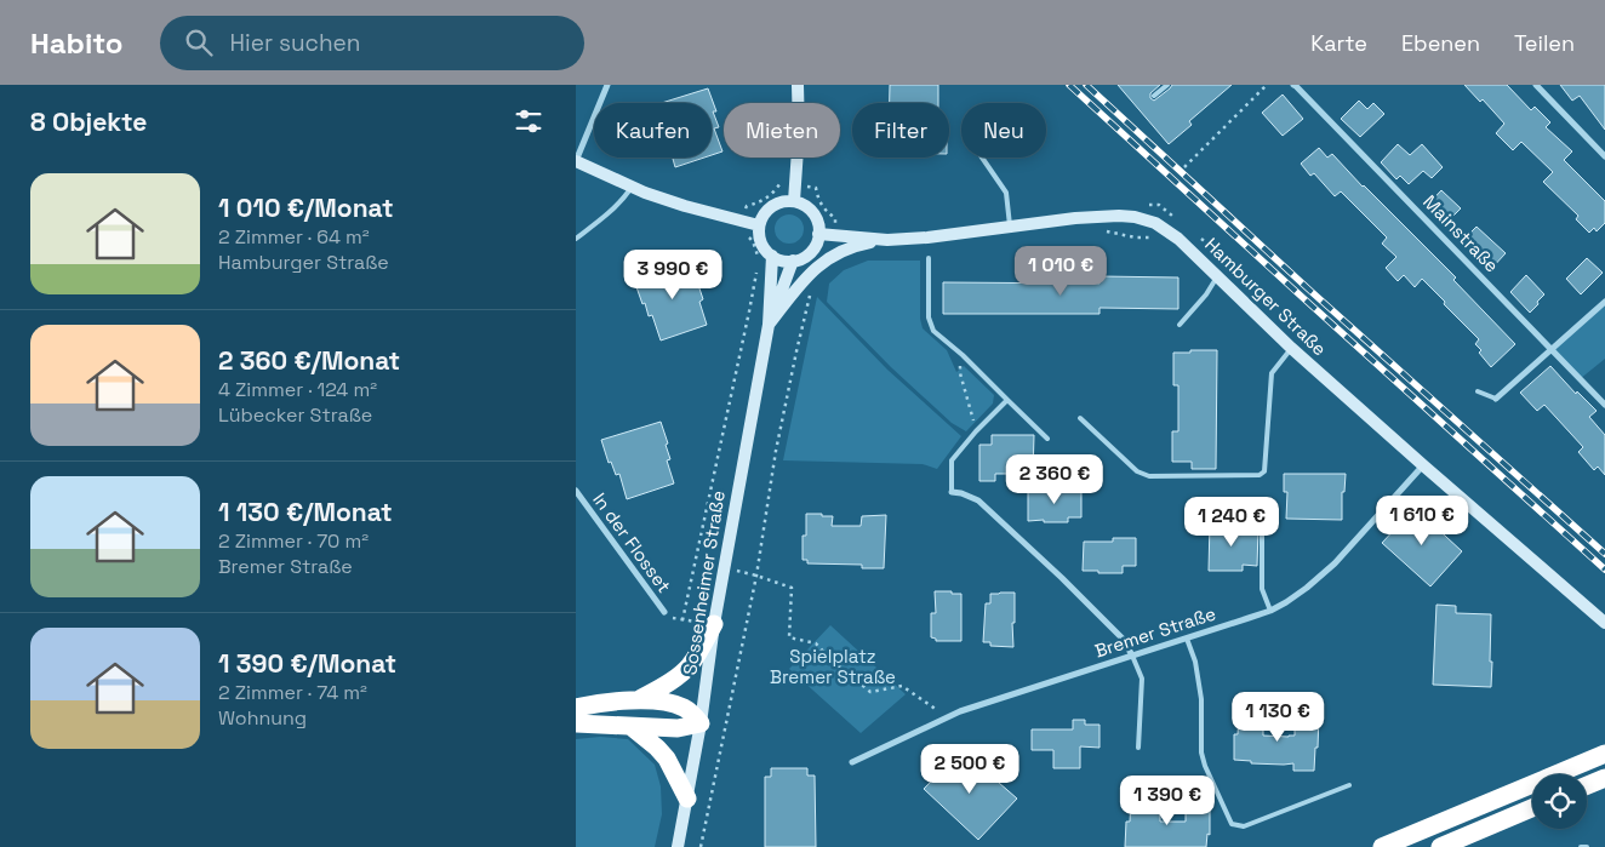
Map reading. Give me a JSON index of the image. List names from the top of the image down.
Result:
{
  "streets": {
    "street": [
      "Mainstraße",
      "Hamburger Straße",
      "In der Flosset",
      "Sossenheimer Straße",
      "Bremer Straße"
    ]
  },
  "crossings": [
    ["Hamburger Straße", "Sossenheimer Straße"],
    ["Hamburger Straße", "Bremer Straße"]
  ],
  "parks": ["Spielplatz Bremer Straße"],
  "page": {
    "header": "Habito",
    "search": "Hier suchen",
    "nav": ["Karte", "Ebenen", "Teilen"],
    "heading": "8 Objekte",
    "chip": [
      "Kaufen",
      "Mieten",
      "Filter",
      "Neu"
    ],
    "list": [
      {
        "name": "1 010 €/Monat",
        "note": "2 Zimmer · 64 m² · Hamburger Straße"
      },
      {
        "name": "2 360 €/Monat",
        "note": "4 Zimmer · 124 m² · Lübecker Straße"
      },
      {
        "name": "1 130 €/Monat",
        "note": "2 Zimmer · 70 m² · Bremer Straße"
      },
      {
        "name": "1 390 €/Monat",
        "note": "2 Zimmer · 74 m² · Wohnung"
      }
    ],
    "price": [
      "1 010 €",
      "3 990 €",
      "2 360 €",
      "1 610 €",
      "1 240 €",
      "1 130 €",
      "2 500 €",
      "1 390 €"
    ]
  }
}
